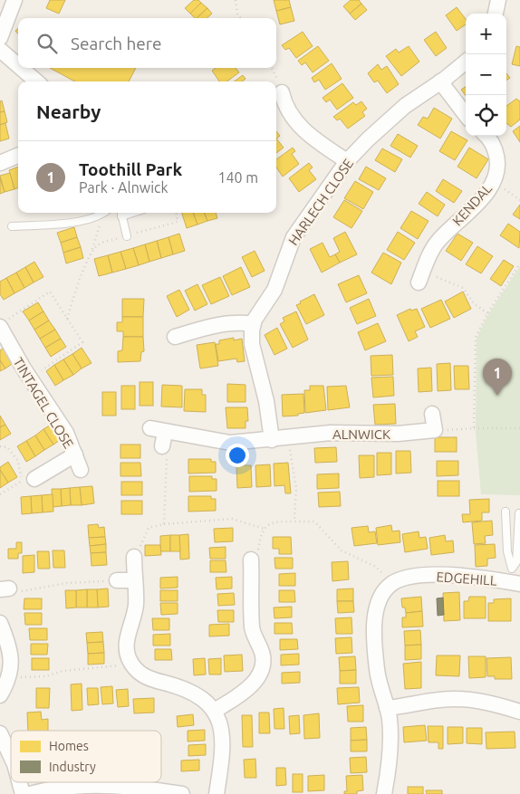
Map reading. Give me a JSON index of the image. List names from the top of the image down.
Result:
{
  "streets": {
    "street": [
      "HARLECH CLOSE",
      "KENDAL",
      "TINTAGEL CLOSE",
      "ALNWICK",
      "EDGEHILL"
    ]
  },
  "legend": ["Homes", "Industry"],
  "page": {
    "map_buttons": ["+", "−"],
    "search": "Search here",
    "heading": "Nearby",
    "list": [
      {
        "mark": "1",
        "name": "Toothill Park",
        "note": "Park · Alnwick",
        "value": "140 m"
      }
    ],
    "pins": "1"
  }
}
